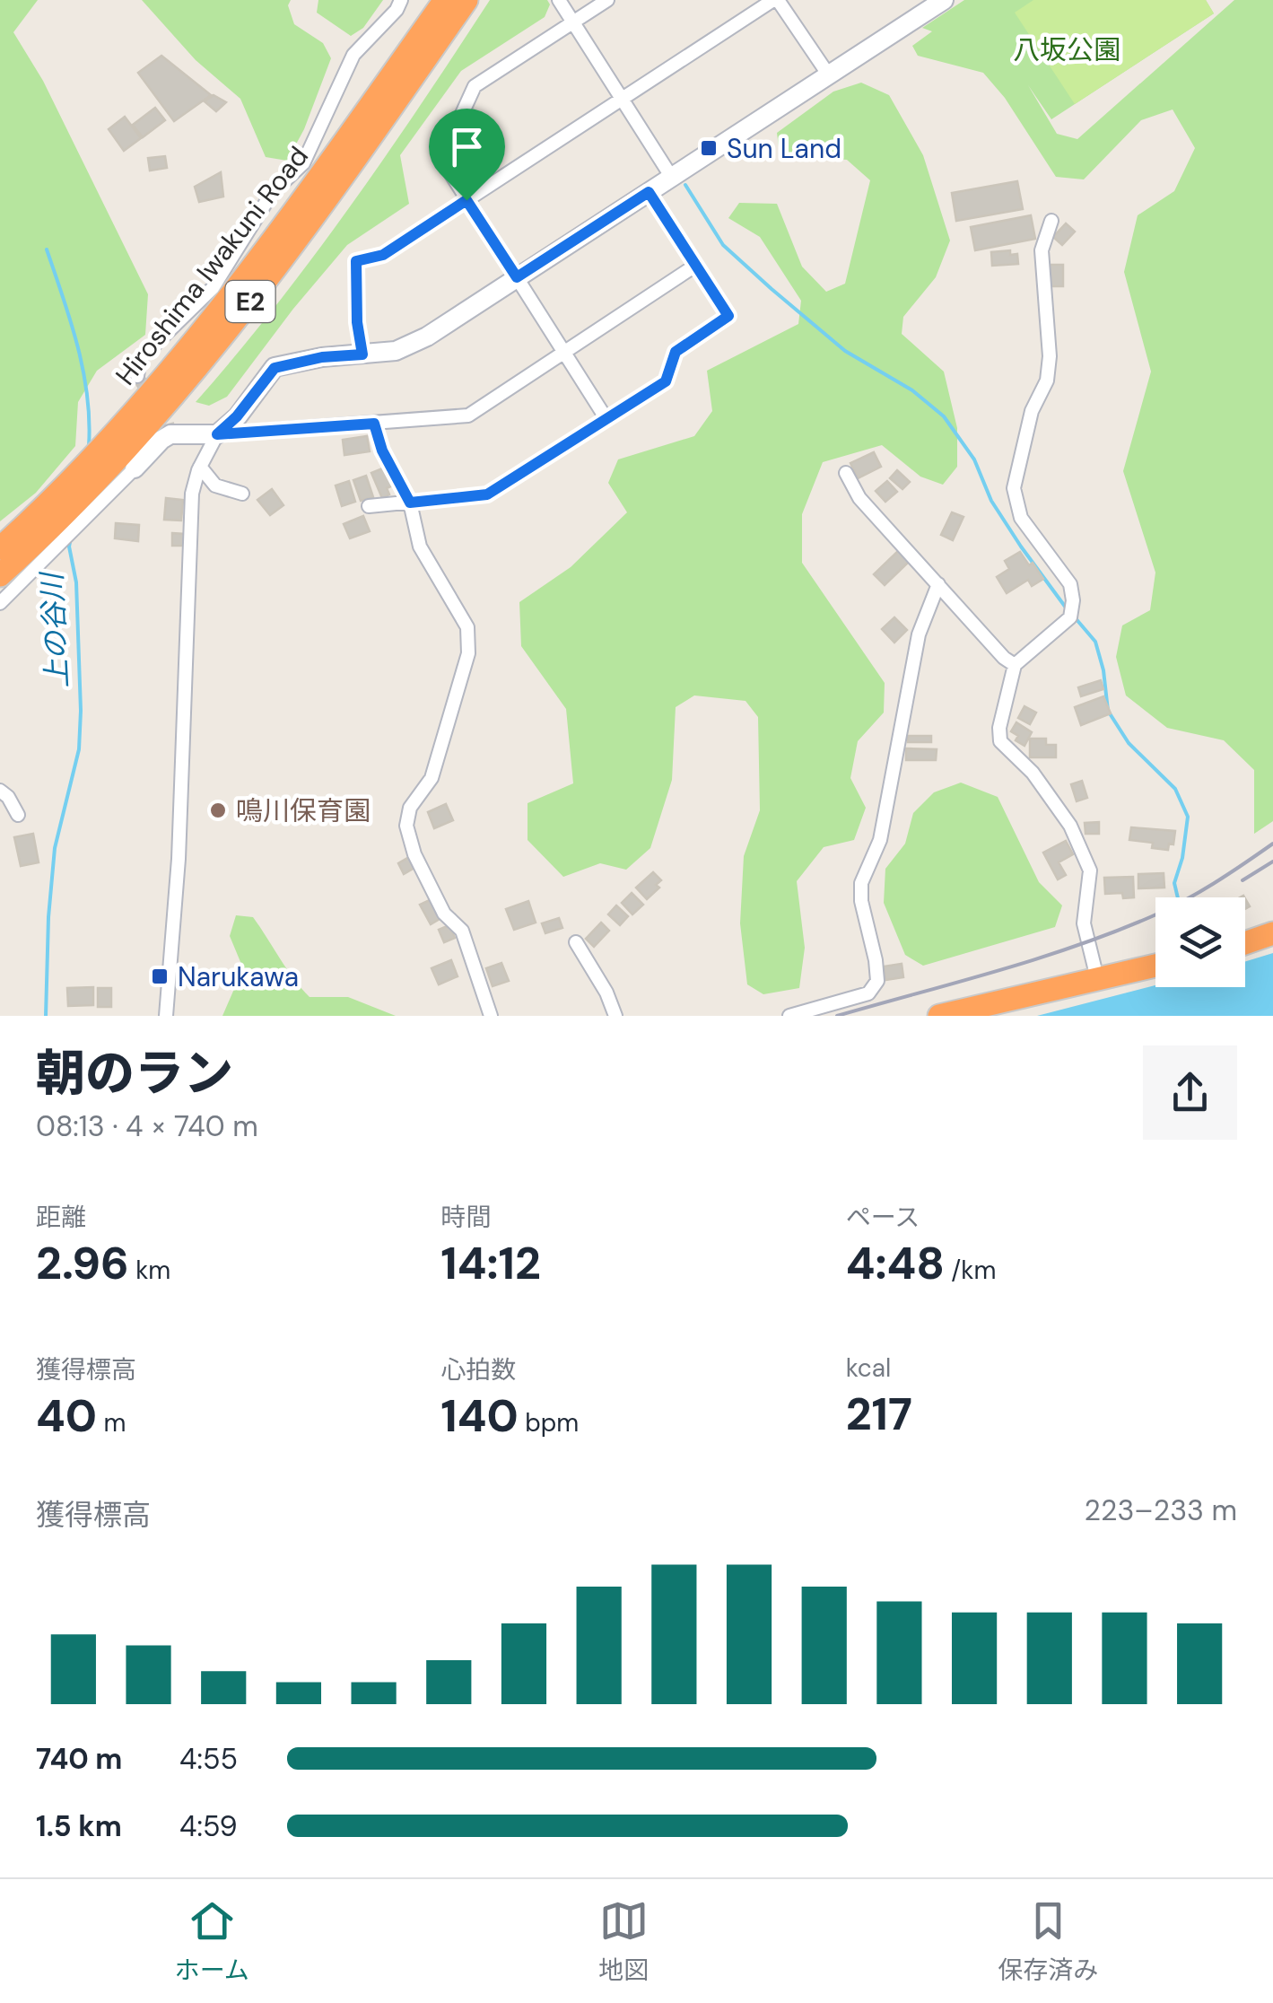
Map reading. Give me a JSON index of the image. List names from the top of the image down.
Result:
{
  "streets": {
    "highway": ["Hiroshima Iwakuni Road", "E2"]
  },
  "water": ["上の谷川"],
  "parks": ["八坂公園"],
  "places": {
    "transit": ["Sun Land", "Narukawa"],
    "other": ["鳴川保育園"]
  },
  "page": {
    "heading": ["朝のラン", "08:13 · 4 × 740 m"],
    "stats": [
      ["距離", "2.96 km"],
      ["時間", "14:12"],
      ["ペース", "4:48 /km"],
      ["獲得標高", "40 m"],
      ["心拍数", "140 bpm"],
      ["kcal", "217"]
    ],
    "chart": ["獲得標高", "223–233 m"],
    "list": [
      {
        "name": "740 m",
        "note": "4:55"
      },
      {
        "name": "1.5 km",
        "note": "4:59"
      }
    ],
    "tabs": ["ホーム", "地図", "保存済み"]
  }
}
